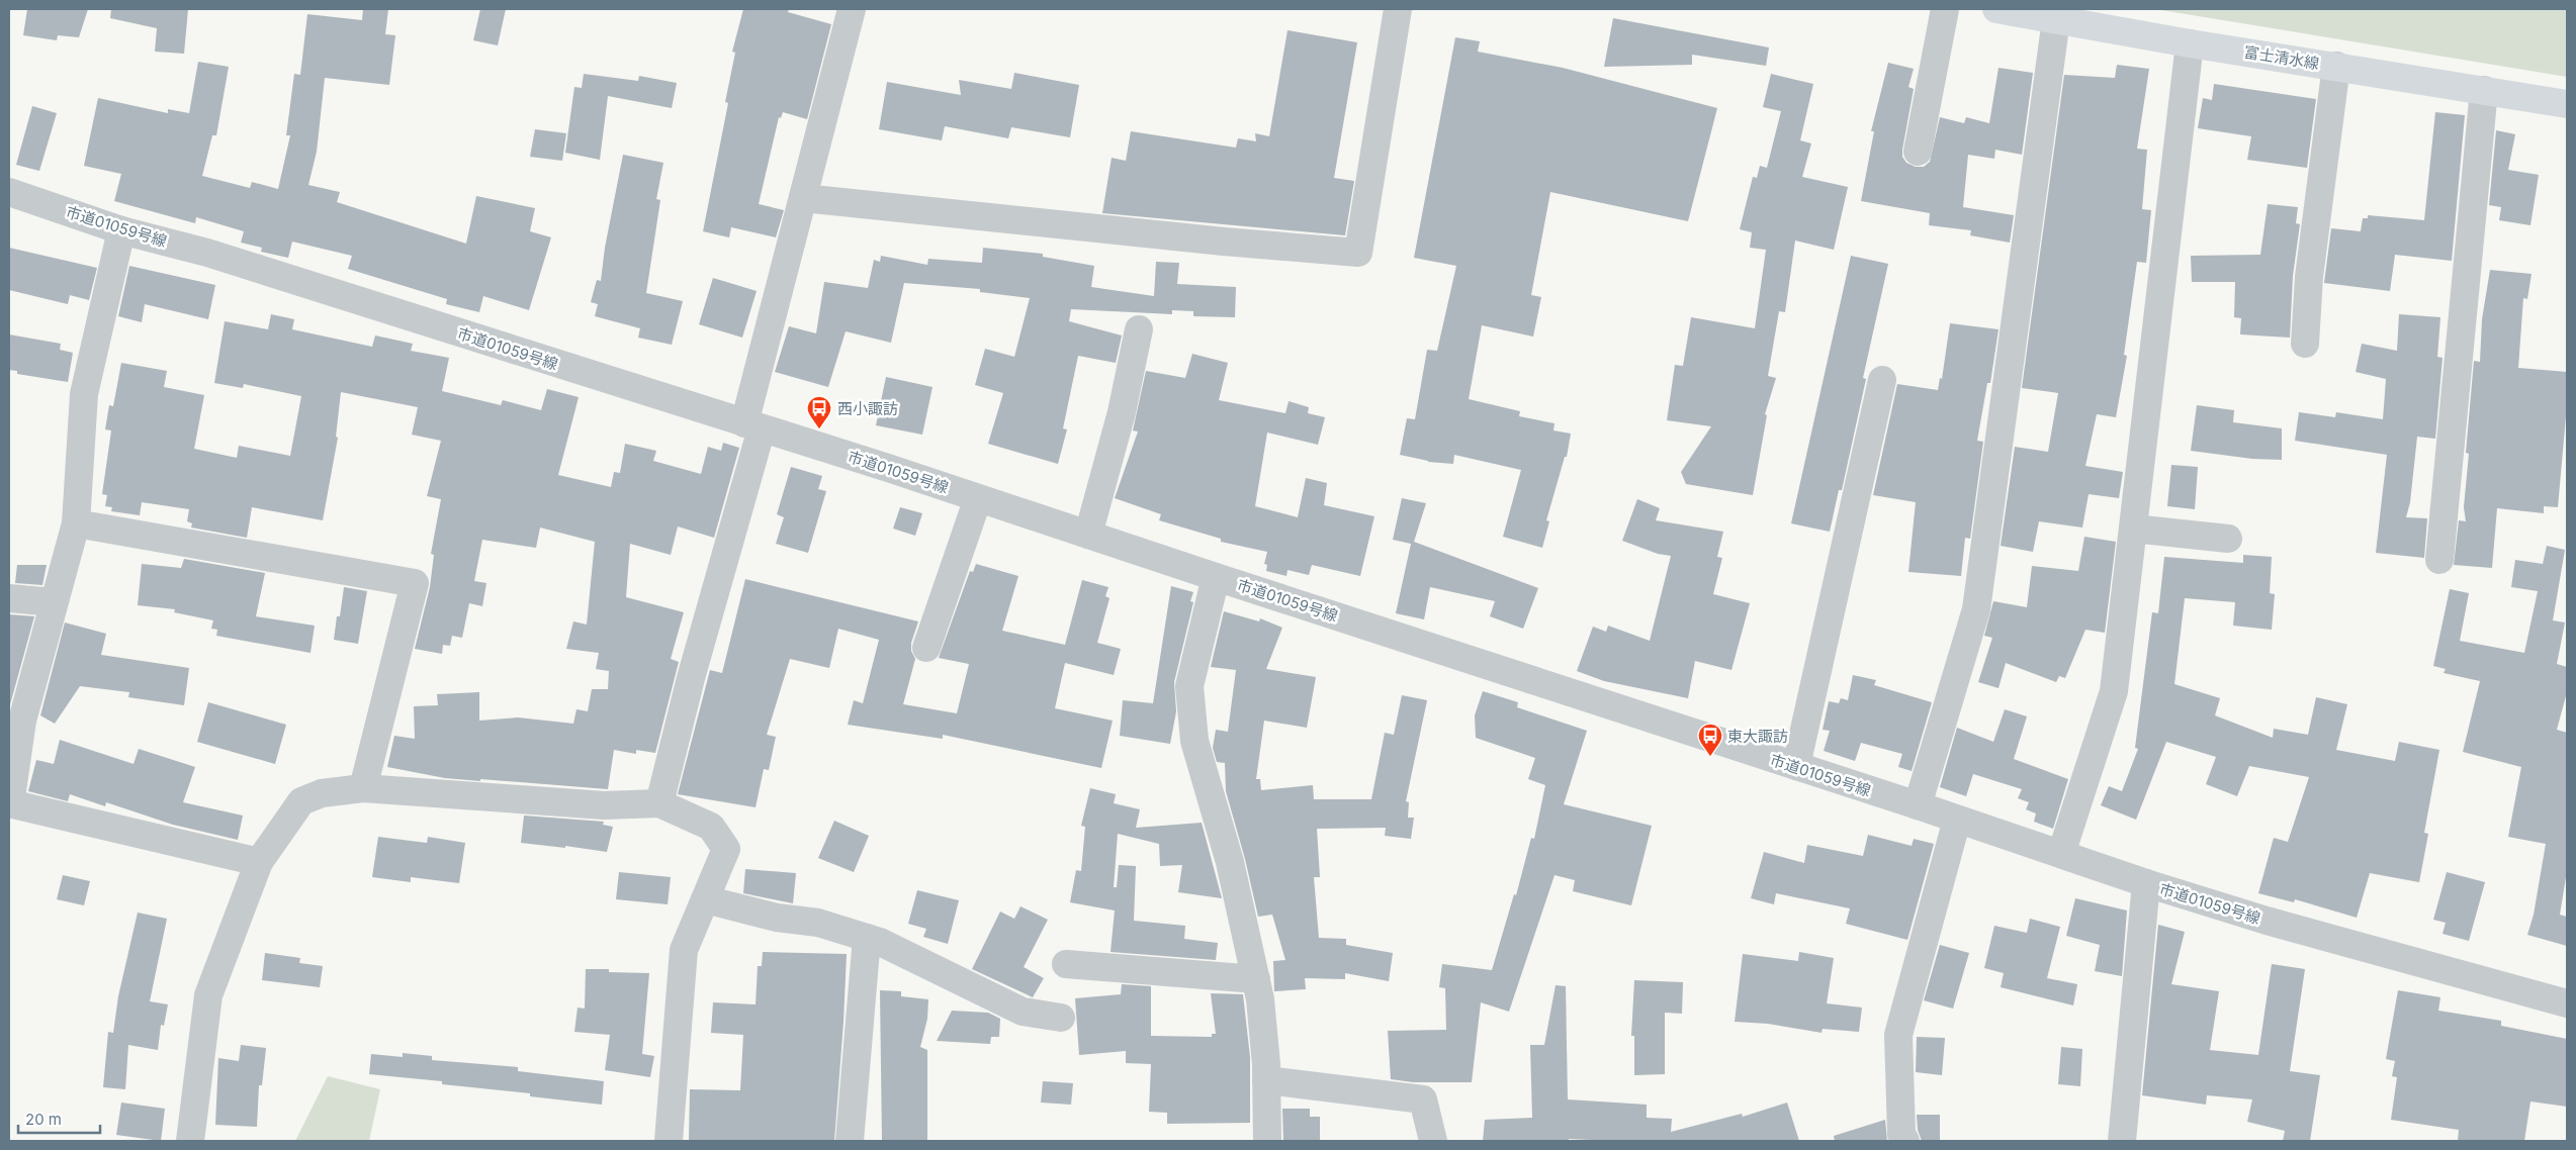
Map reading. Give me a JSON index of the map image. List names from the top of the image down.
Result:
{
  "streets": {
    "main road": ["富士清水線"],
    "street": ["市道01059号線"]
  },
  "places": {
    "bus stop": ["西小諏訪", "東大諏訪"]
  },
  "scale_bar": "20 m"
}
